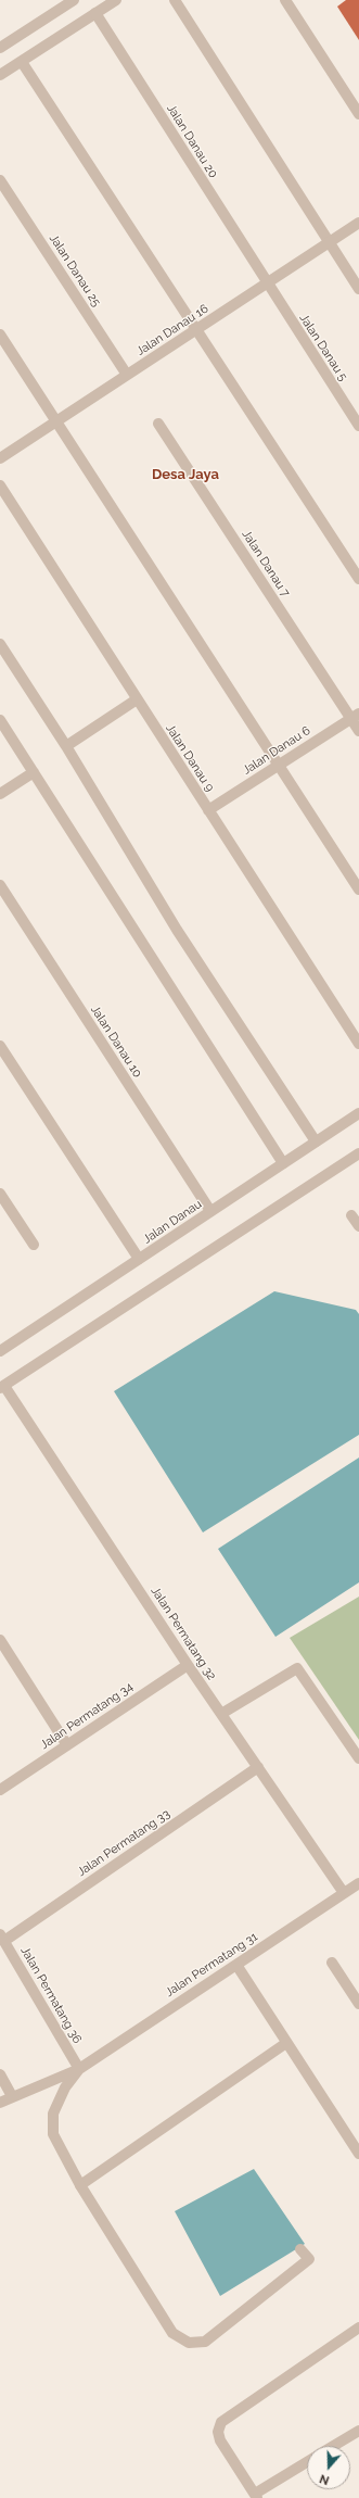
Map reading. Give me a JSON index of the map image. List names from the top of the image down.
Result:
{
  "streets": {
    "street": [
      "Jalan Danau 20",
      "Jalan Danau 25",
      "Jalan Danau 16",
      "Jalan Danau 5",
      "Jalan Danau 7",
      "Jalan Danau 6",
      "Jalan Danau 9",
      "Jalan Danau 10",
      "Jalan Danau",
      "Jalan Permatang 32",
      "Jalan Permatang 34",
      "Jalan Permatang 33",
      "Jalan Permatang 31",
      "Jalan Permatang 36"
    ]
  },
  "crossings": [
    ["Jalan Danau 20", "Jalan Danau 16"],
    ["Jalan Danau 20", "Jalan Danau 5"],
    ["Jalan Danau 25", "Jalan Danau 16"],
    ["Jalan Danau 16", "Jalan Danau 5"],
    ["Jalan Danau 7", "Jalan Danau 6"],
    ["Jalan Danau 6", "Jalan Danau 9"],
    ["Jalan Danau 10", "Jalan Danau"],
    ["Jalan Permatang 32", "Jalan Permatang 34"],
    ["Jalan Permatang 32", "Jalan Permatang 33"],
    ["Jalan Permatang 32", "Jalan Permatang 31"],
    ["Jalan Permatang 33", "Jalan Permatang 36"],
    ["Jalan Permatang 31", "Jalan Permatang 36"]
  ],
  "districts": ["Desa Jaya"],
  "north": "bottom"
}
